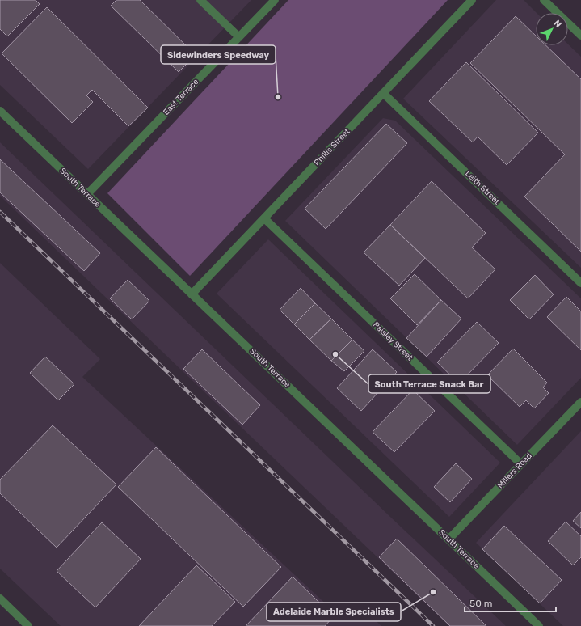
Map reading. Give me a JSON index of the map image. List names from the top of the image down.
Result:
{
  "streets": {
    "street": [
      "East Terrace",
      "Phillis Street",
      "South Terrace",
      "Leith Street",
      "Paisley Street",
      "Millers Road"
    ]
  },
  "crossings": [
    ["East Terrace", "South Terrace"],
    ["Phillis Street", "South Terrace"],
    ["Phillis Street", "Leith Street"],
    ["Phillis Street", "Paisley Street"],
    ["South Terrace", "Millers Road"],
    ["Paisley Street", "Millers Road"]
  ],
  "places": ["Sidewinders Speedway", "South Terrace Snack Bar", "Adelaide Marble Specialists"],
  "scale_bar": "50 m",
  "north": "top right"
}
